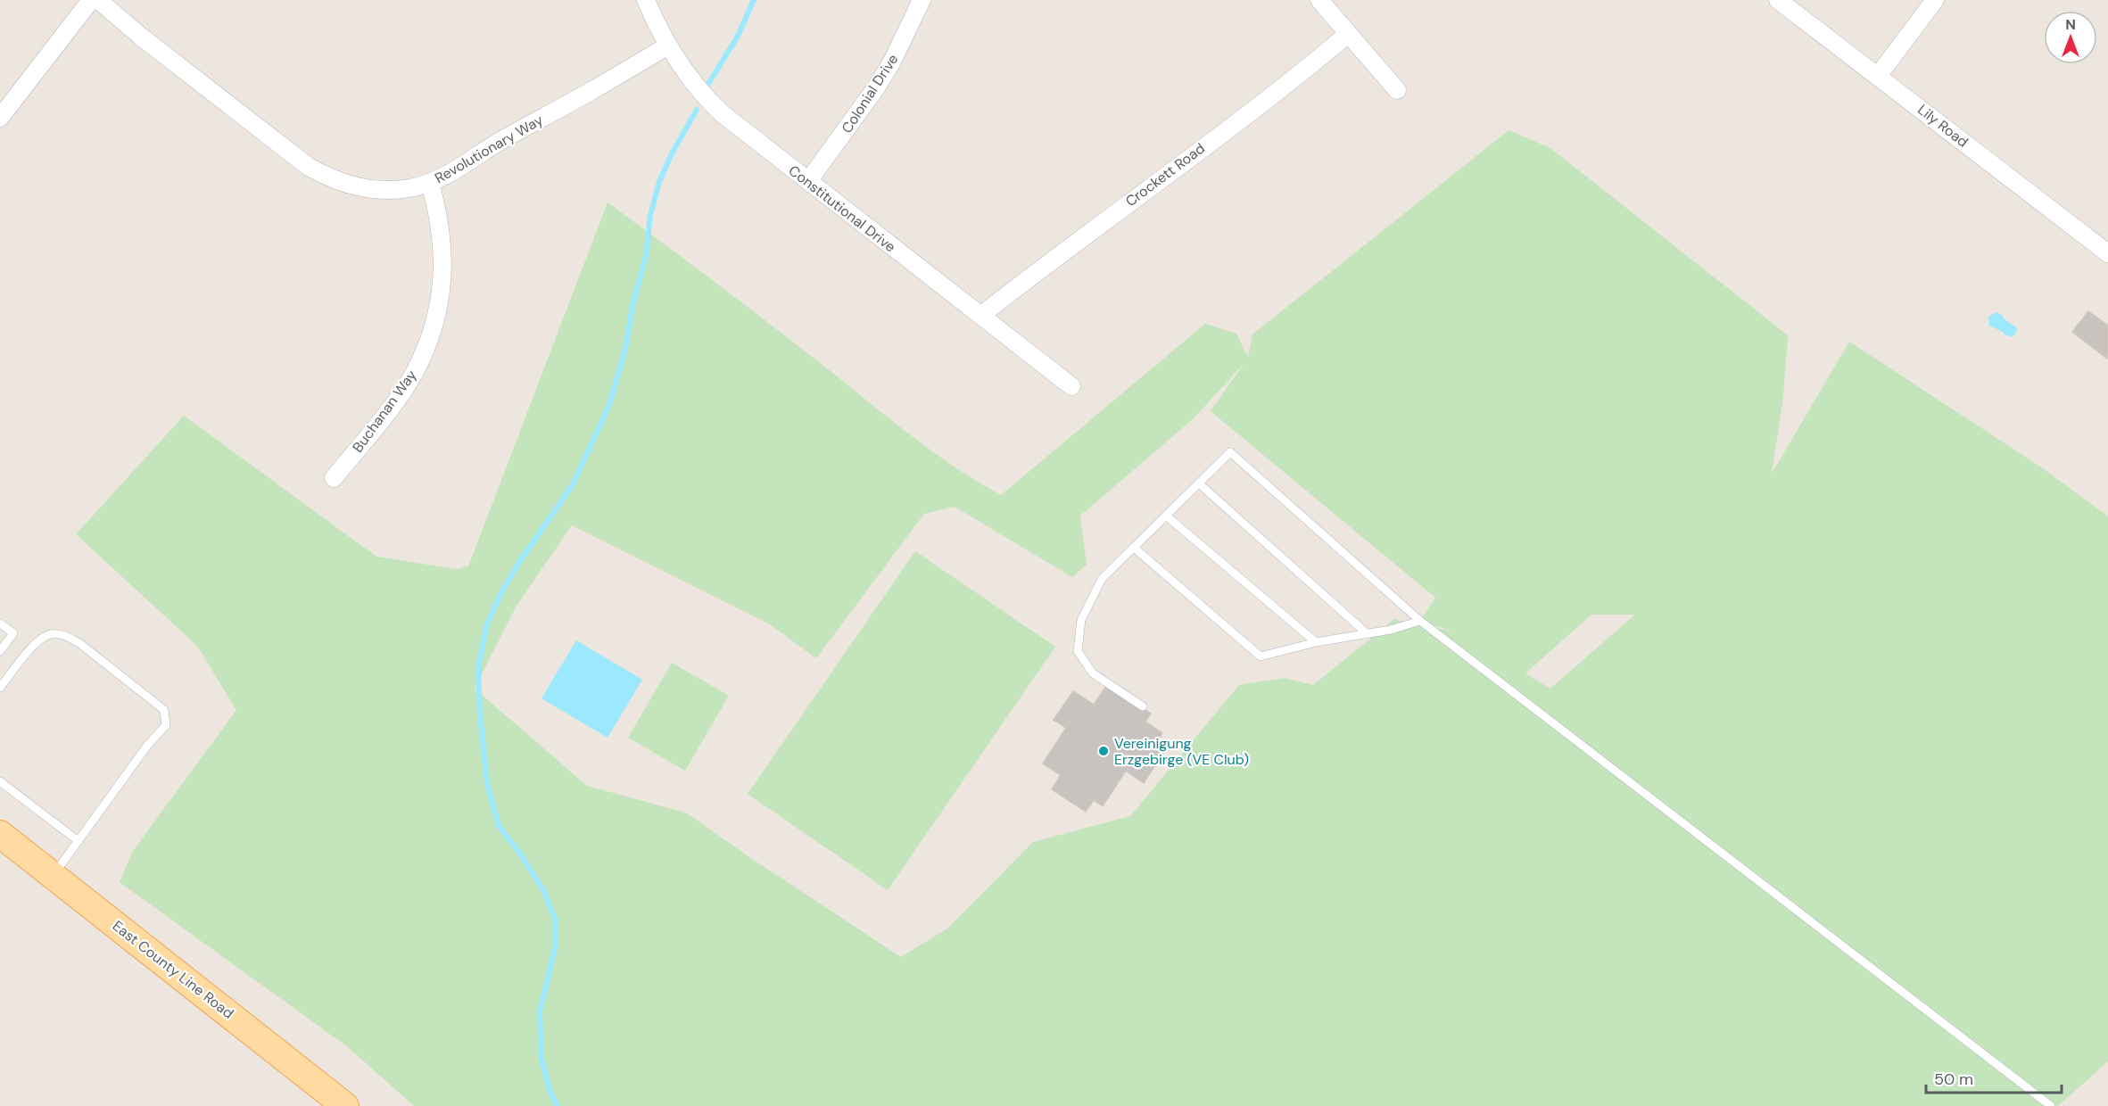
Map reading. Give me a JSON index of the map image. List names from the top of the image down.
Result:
{
  "streets": {
    "main road": ["East County Line Road"],
    "street": [
      "Colonial Drive",
      "Lily Road",
      "Revolutionary Way",
      "Crockett Road",
      "Constitutional Drive",
      "Buchanan Way"
    ]
  },
  "crossings": [
    ["Colonial Drive", "Constitutional Drive"],
    ["Revolutionary Way", "Constitutional Drive"],
    ["Revolutionary Way", "Buchanan Way"],
    ["Crockett Road", "Constitutional Drive"]
  ],
  "places": ["Vereinigung Erzgebirge (VE Club)"],
  "scale_bar": "50 m",
  "north": "top"
}
